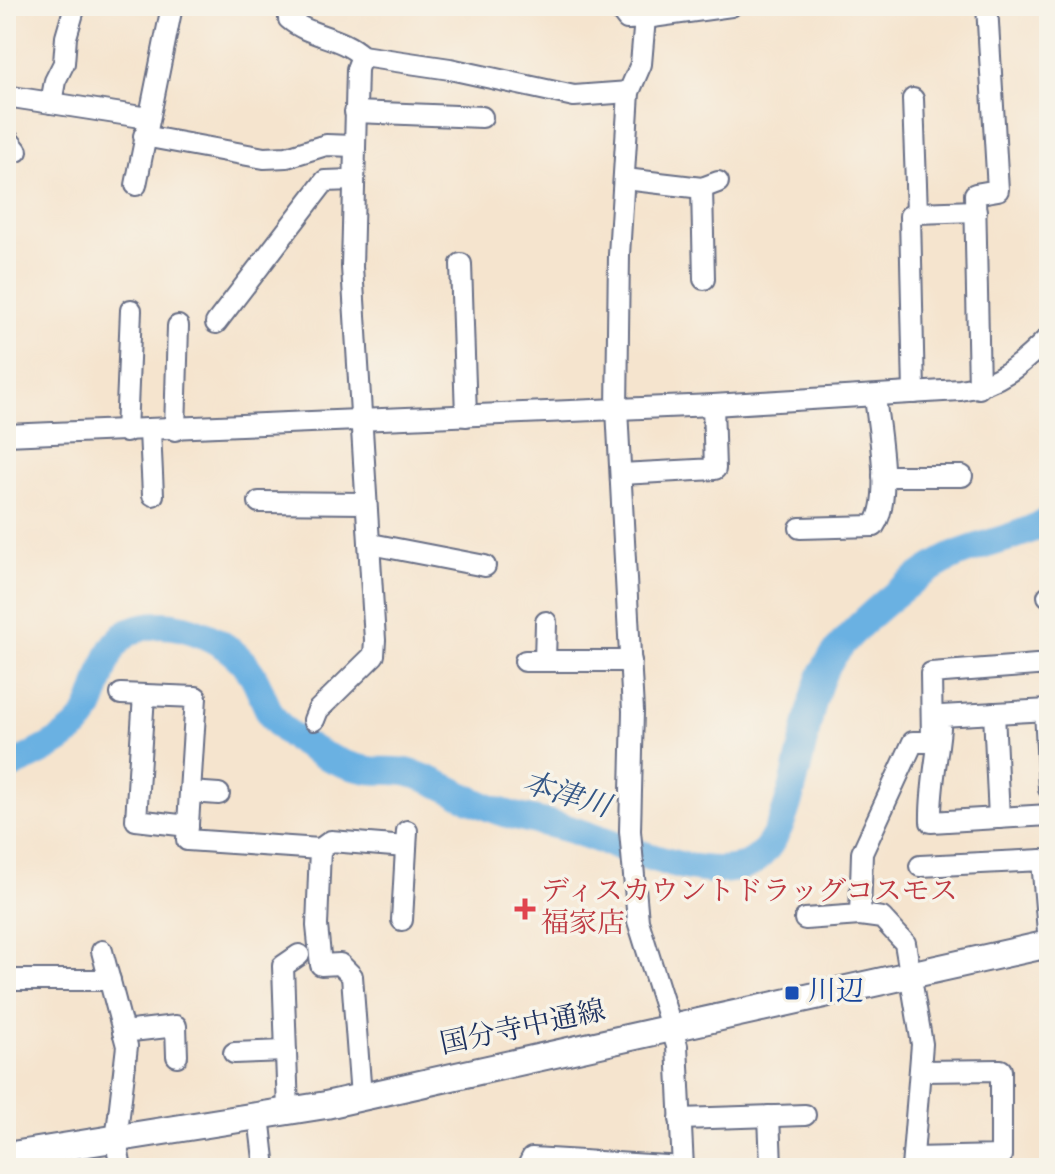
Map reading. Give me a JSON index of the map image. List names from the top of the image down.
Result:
{
  "streets": {
    "main road": ["国分寺中通線"]
  },
  "water": ["本津川"],
  "places": {
    "health": ["ディスカウントドラッグコスモス 福家店"],
    "transit": ["川辺"]
  }
}
